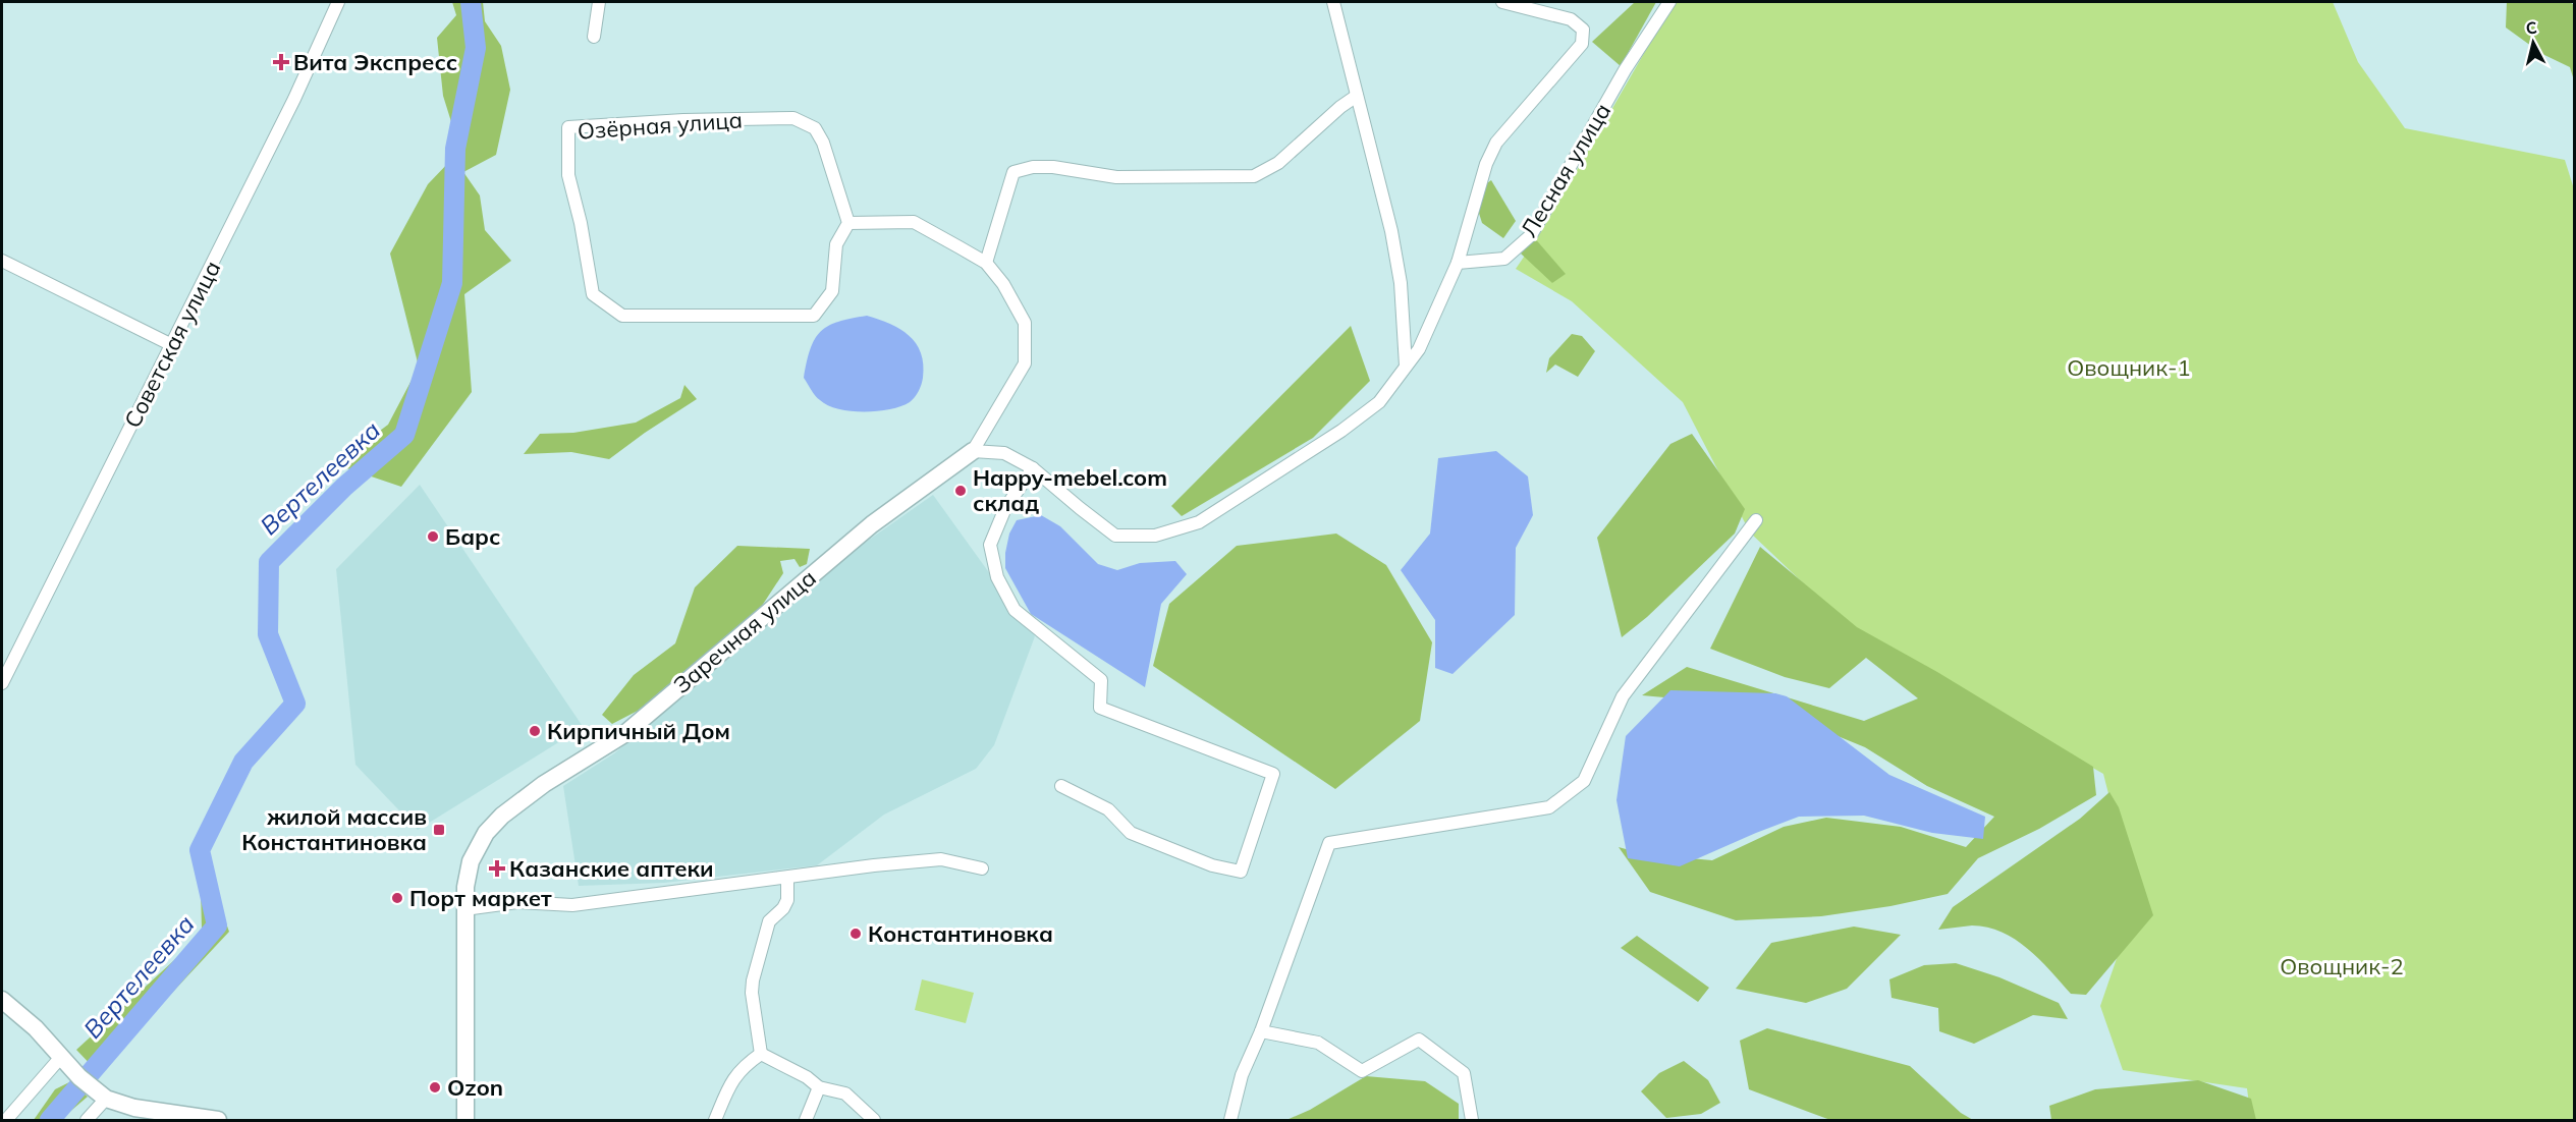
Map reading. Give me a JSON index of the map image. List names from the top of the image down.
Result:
{
  "streets": {
    "street": [
      "Озёрная улица",
      "Лесная улица",
      "Советская улица",
      "Заречная улица"
    ]
  },
  "water": ["Вертелеевка"],
  "parks": ["Овощник-1", "Овощник-2"],
  "places": {
    "health": ["Вита Экспресс", "Казанские аптеки"],
    "other": [
      "Happy-mebel.com склад",
      "Барс",
      "Кирпичный Дом",
      "Порт маркет",
      "Константиновка",
      "Ozon"
    ],
    "transit": ["жилой массив Константиновка"]
  },
  "north": "top"
}
